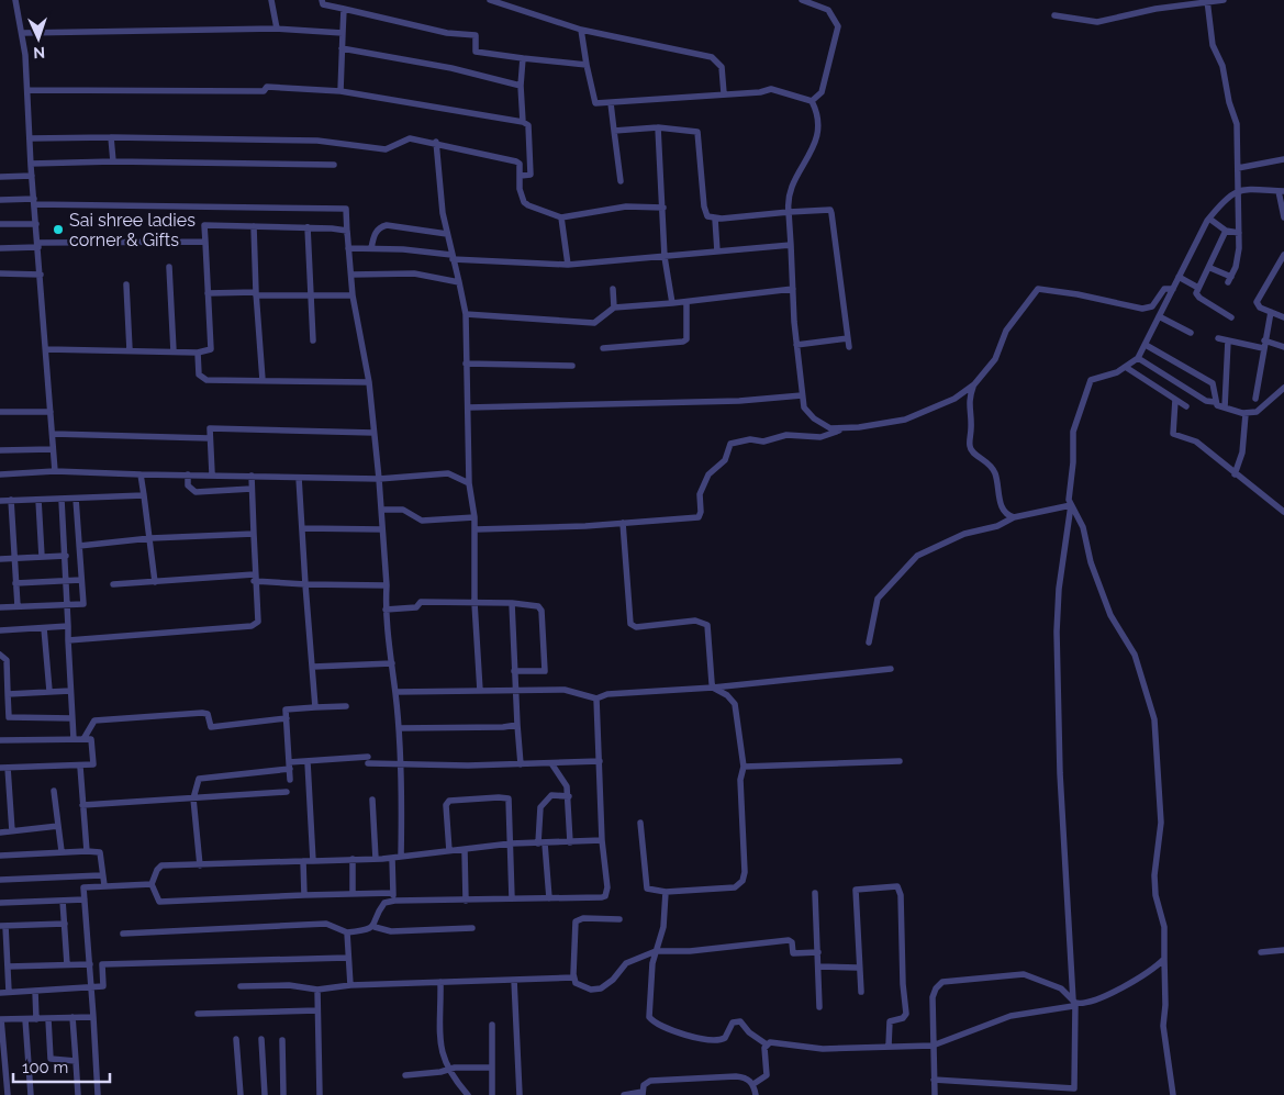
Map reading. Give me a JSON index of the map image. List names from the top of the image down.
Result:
{
  "places": ["Sai shree ladies corner & Gifts"],
  "scale_bar": "100 m",
  "north": "bottom"
}
